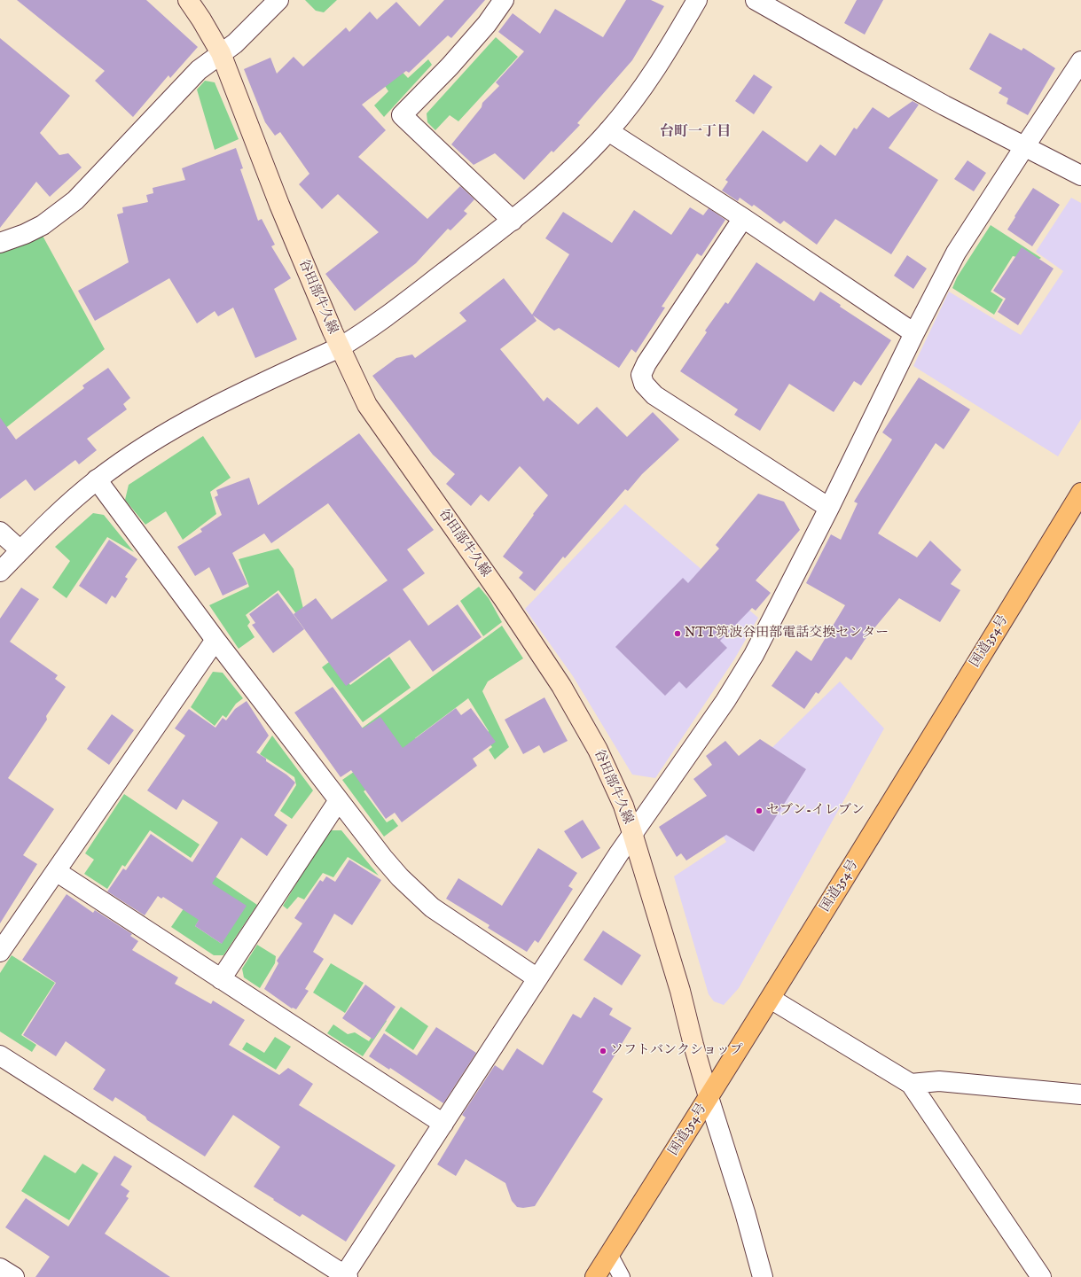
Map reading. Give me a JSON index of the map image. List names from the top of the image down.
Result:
{
  "streets": {
    "highway": ["国道354号"],
    "main road": ["谷田部牛久線"]
  },
  "crossings": [
    ["谷田部牛久線", "国道354号"]
  ],
  "districts": ["台町一丁目"],
  "places": ["NTT筑波谷田部電話交換センター", "セブン-イレブン", "ソフトバンクショップ"]
}
